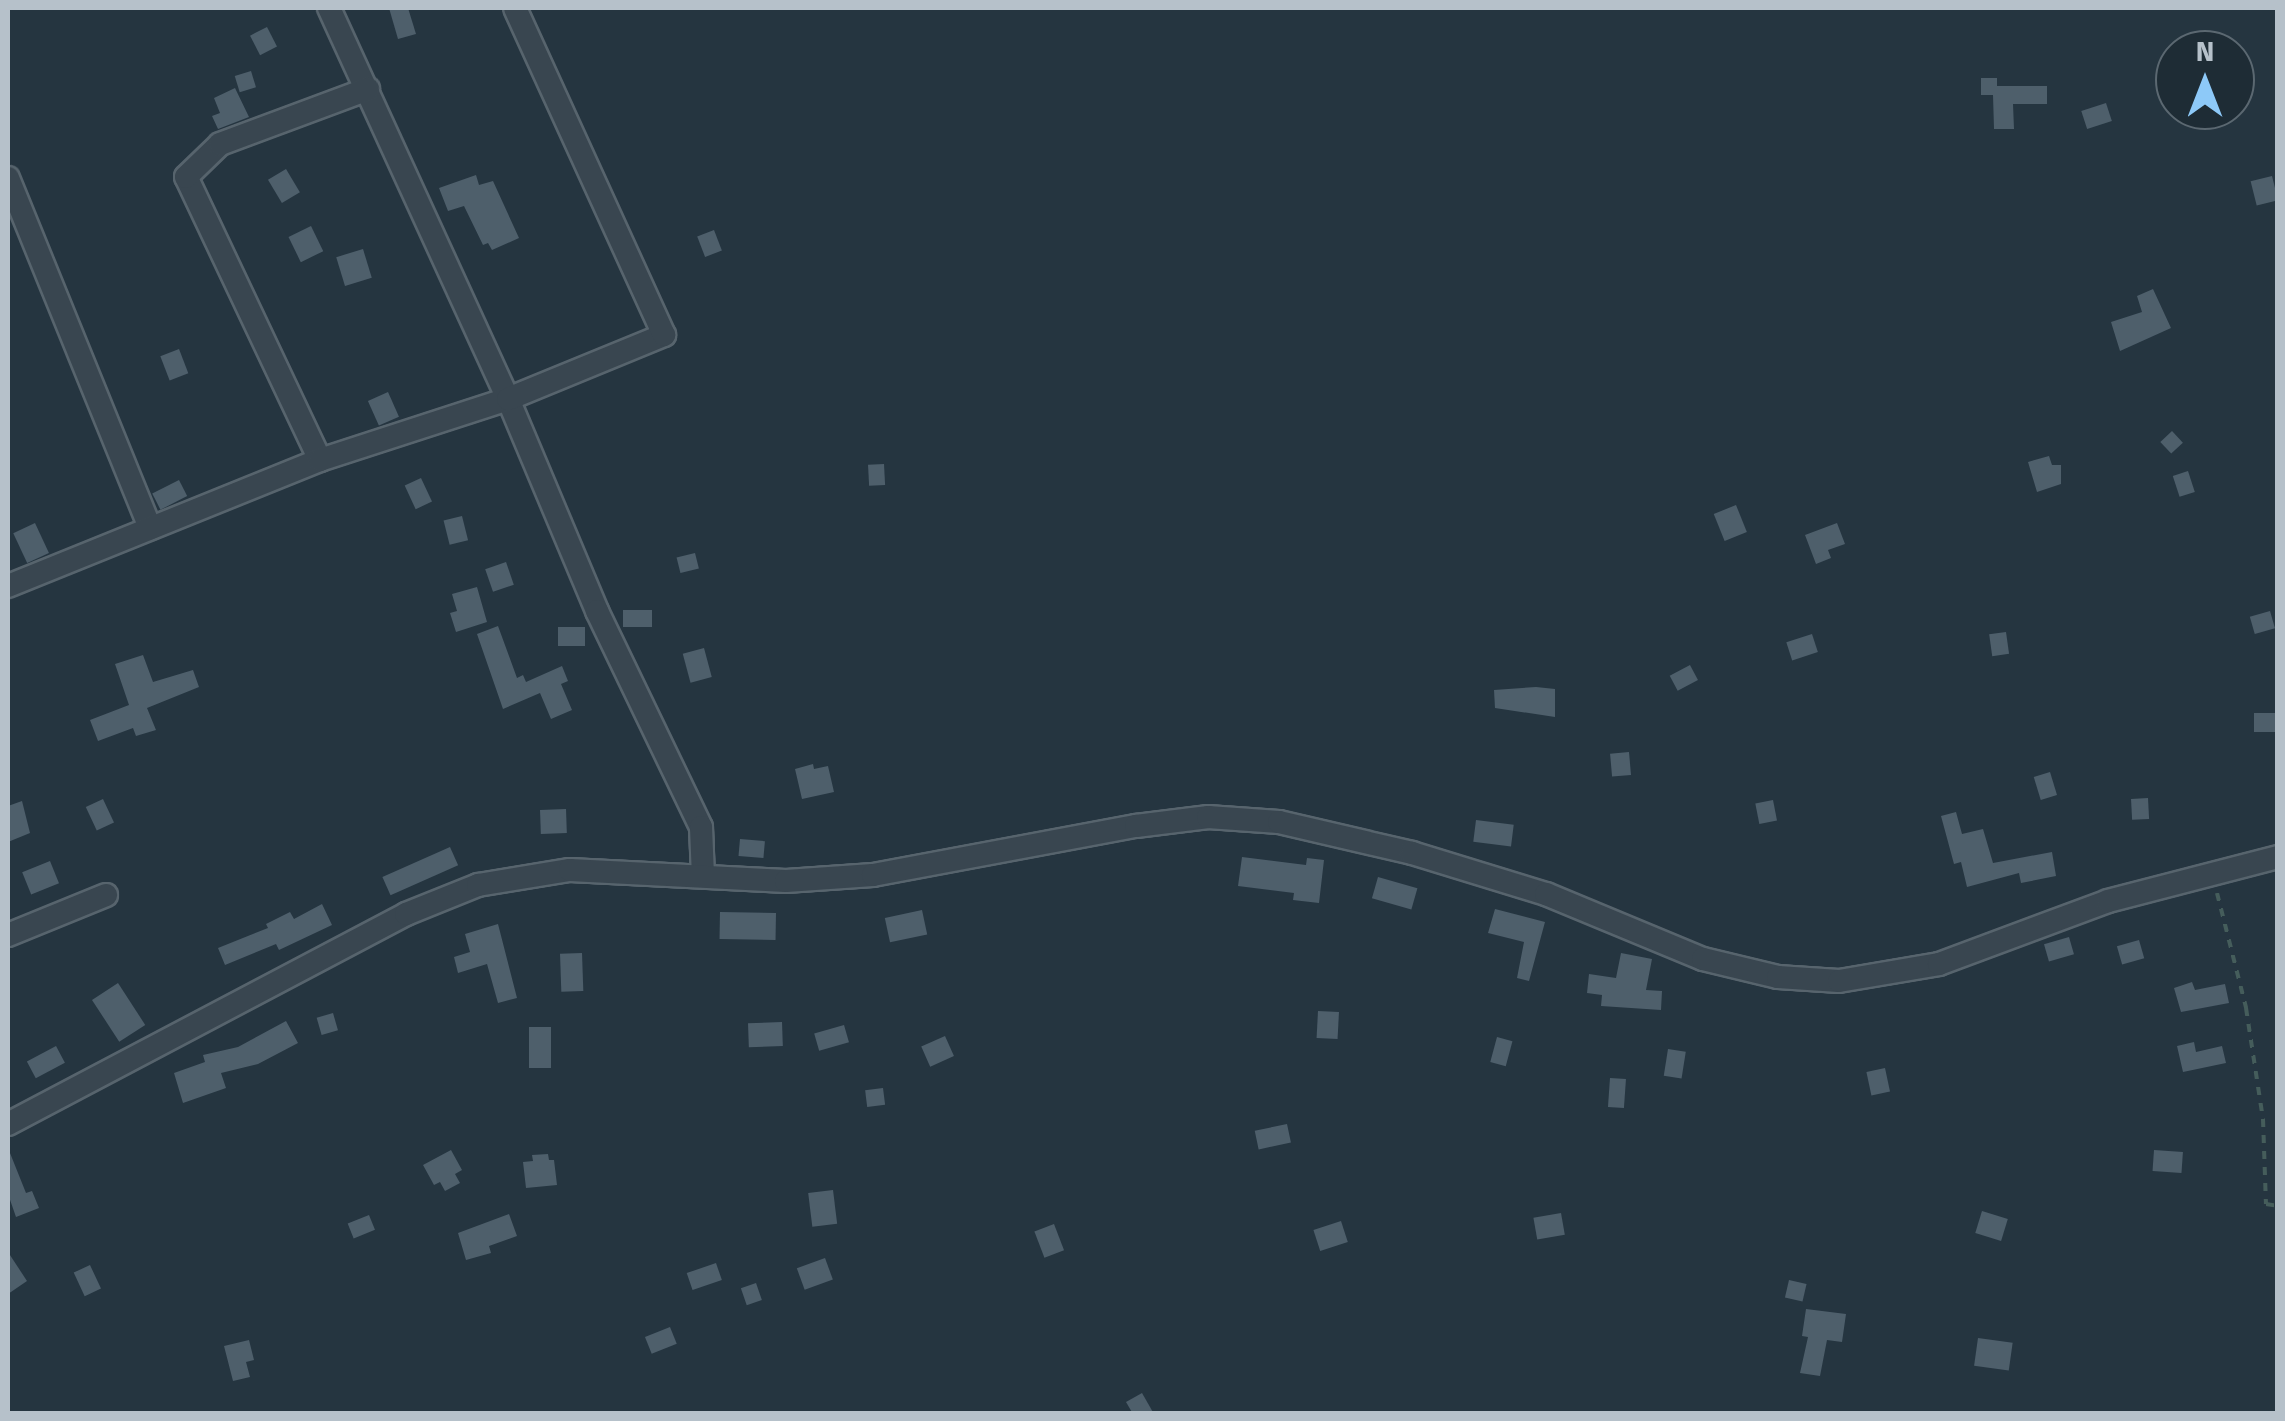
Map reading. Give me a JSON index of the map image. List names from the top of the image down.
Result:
{
  "north": "top"
}
